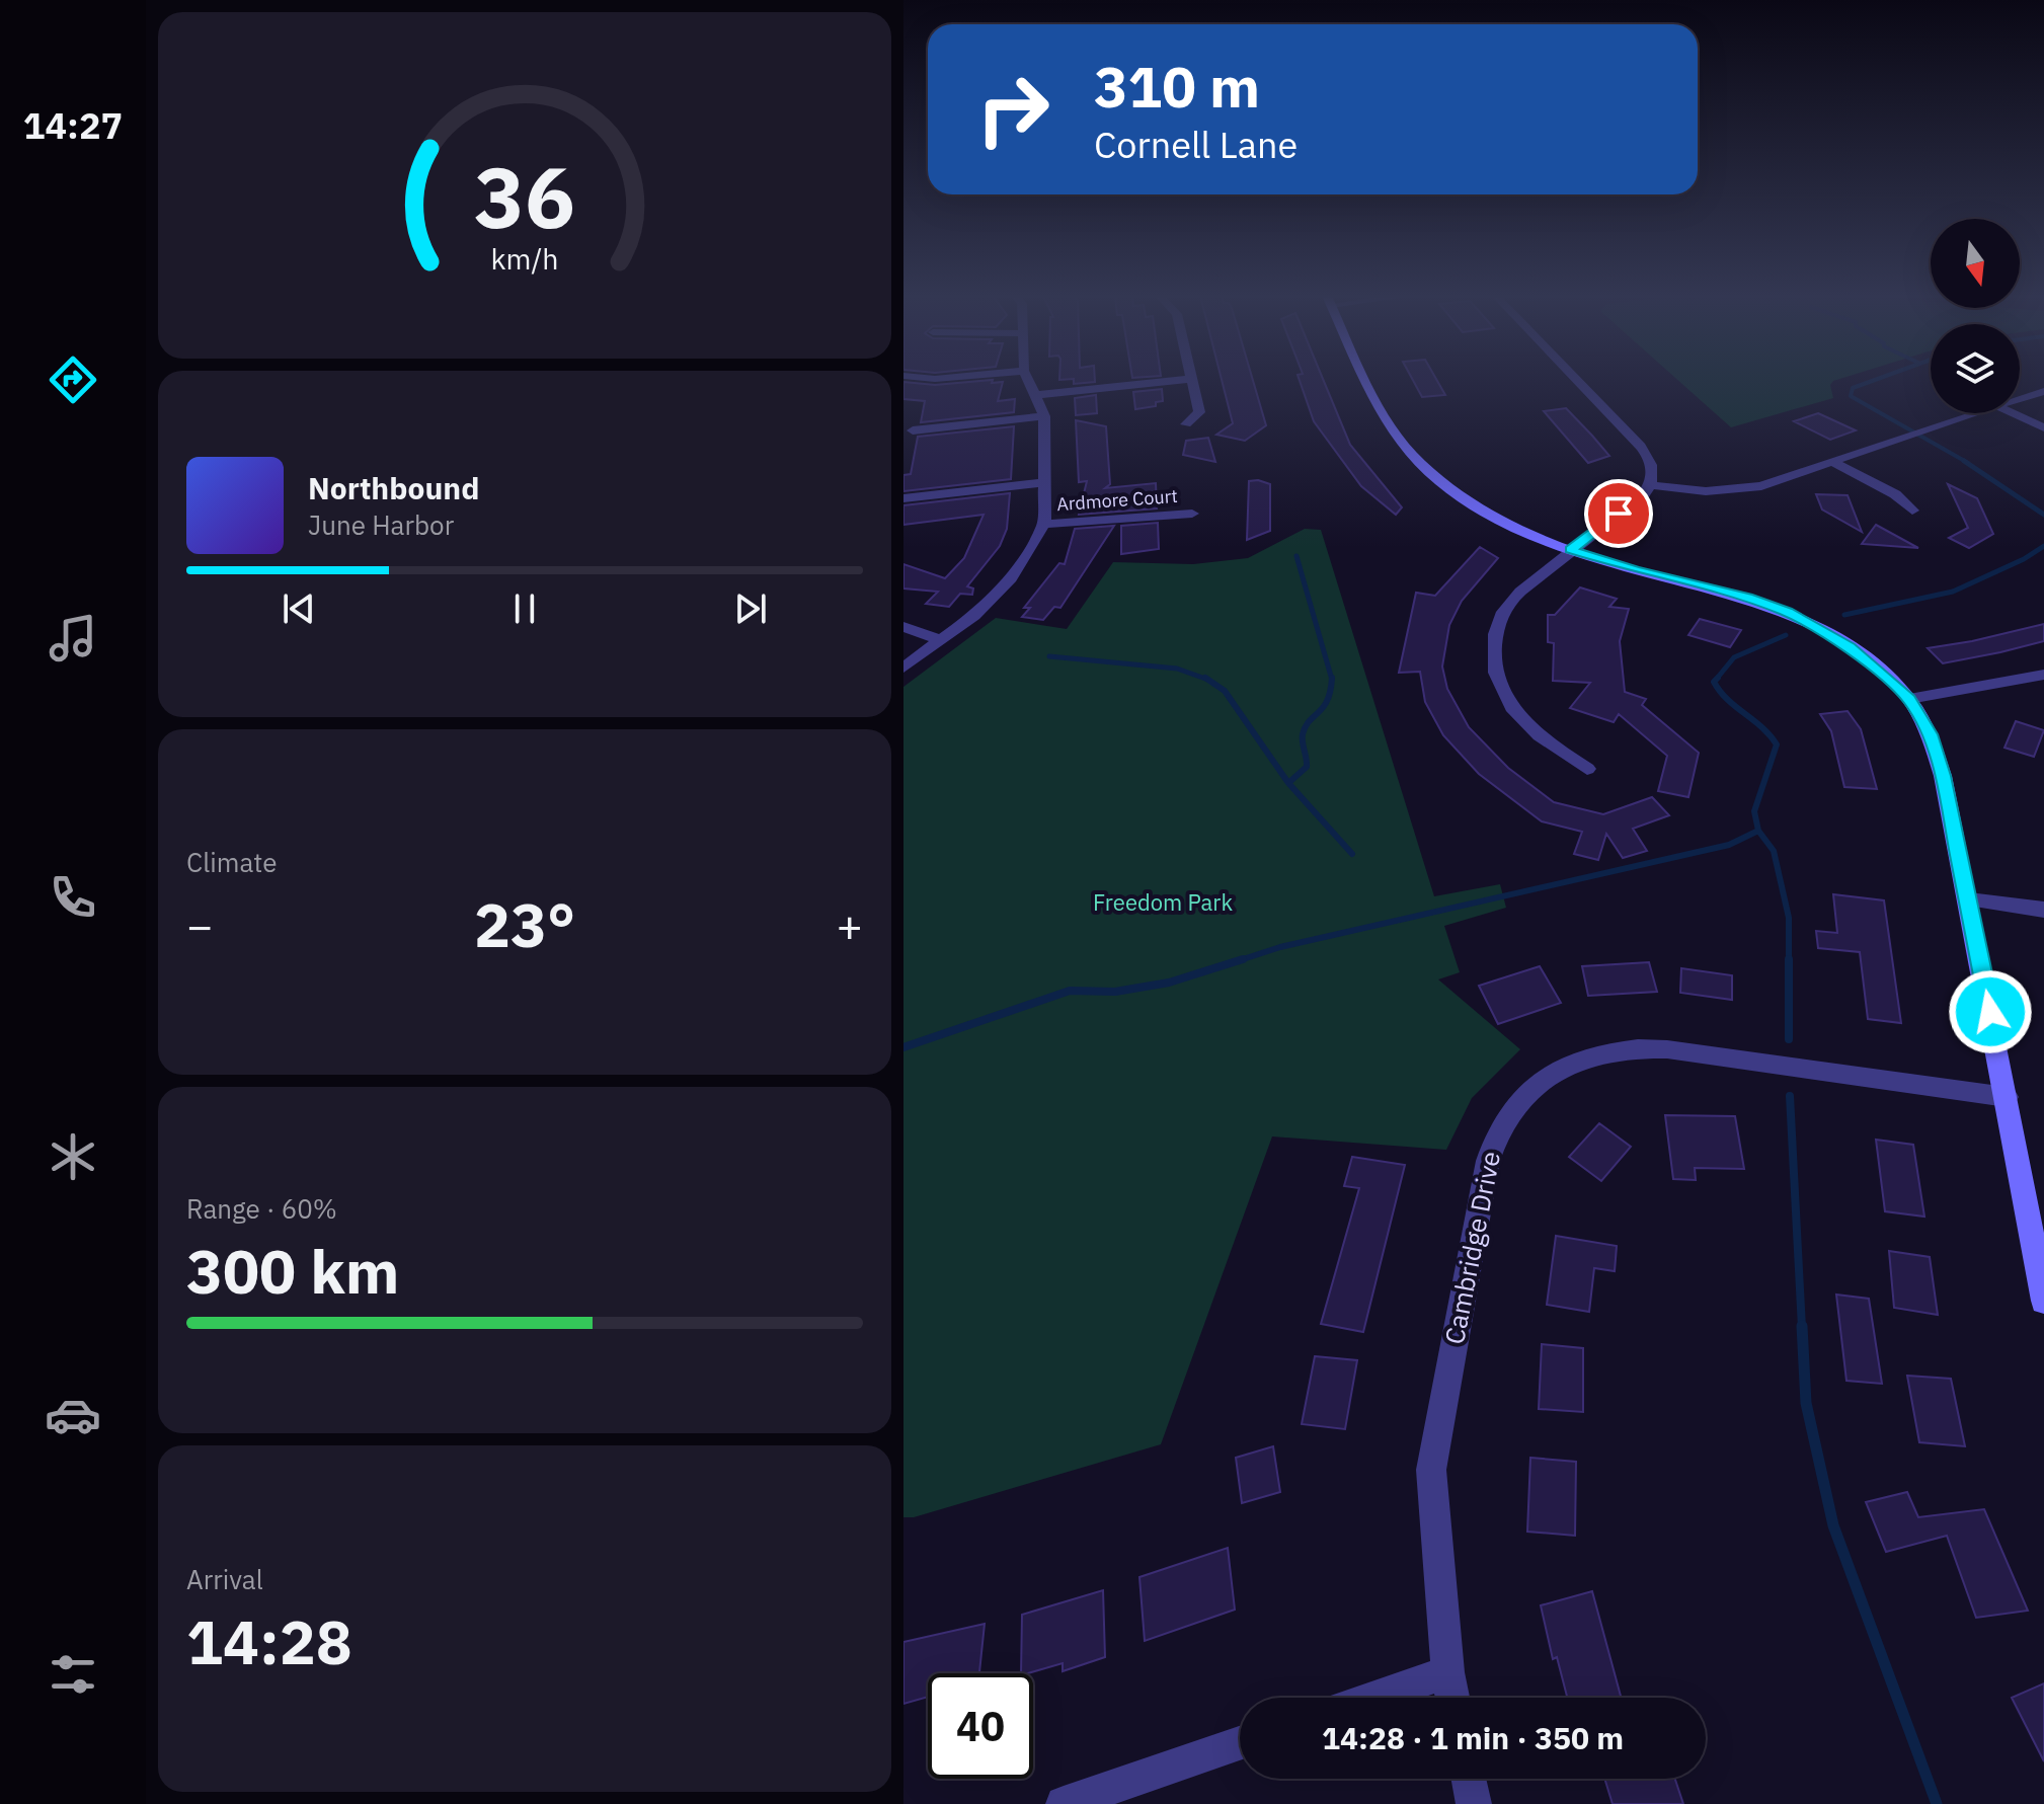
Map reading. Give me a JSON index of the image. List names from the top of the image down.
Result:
{
  "streets": {
    "street": ["Ardmore Court", "Cambridge Drive"]
  },
  "parks": ["Freedom Park"],
  "north": "bottom",
  "page": {
    "tabs": "14:27",
    "turn": ["310 m", "Cornell Lane"],
    "song": ["Northbound", "June Harbor"],
    "tile": [
      "Climate",
      ["Range · 60%", "300 km"],
      ["Arrival", "14:28"]
    ],
    "heat": ["−", "23°", "+"],
    "limit": "40",
    "trip": "14:28 · 1 min · 350 m",
    "gauge": ["36", "km/h"]
  }
}
